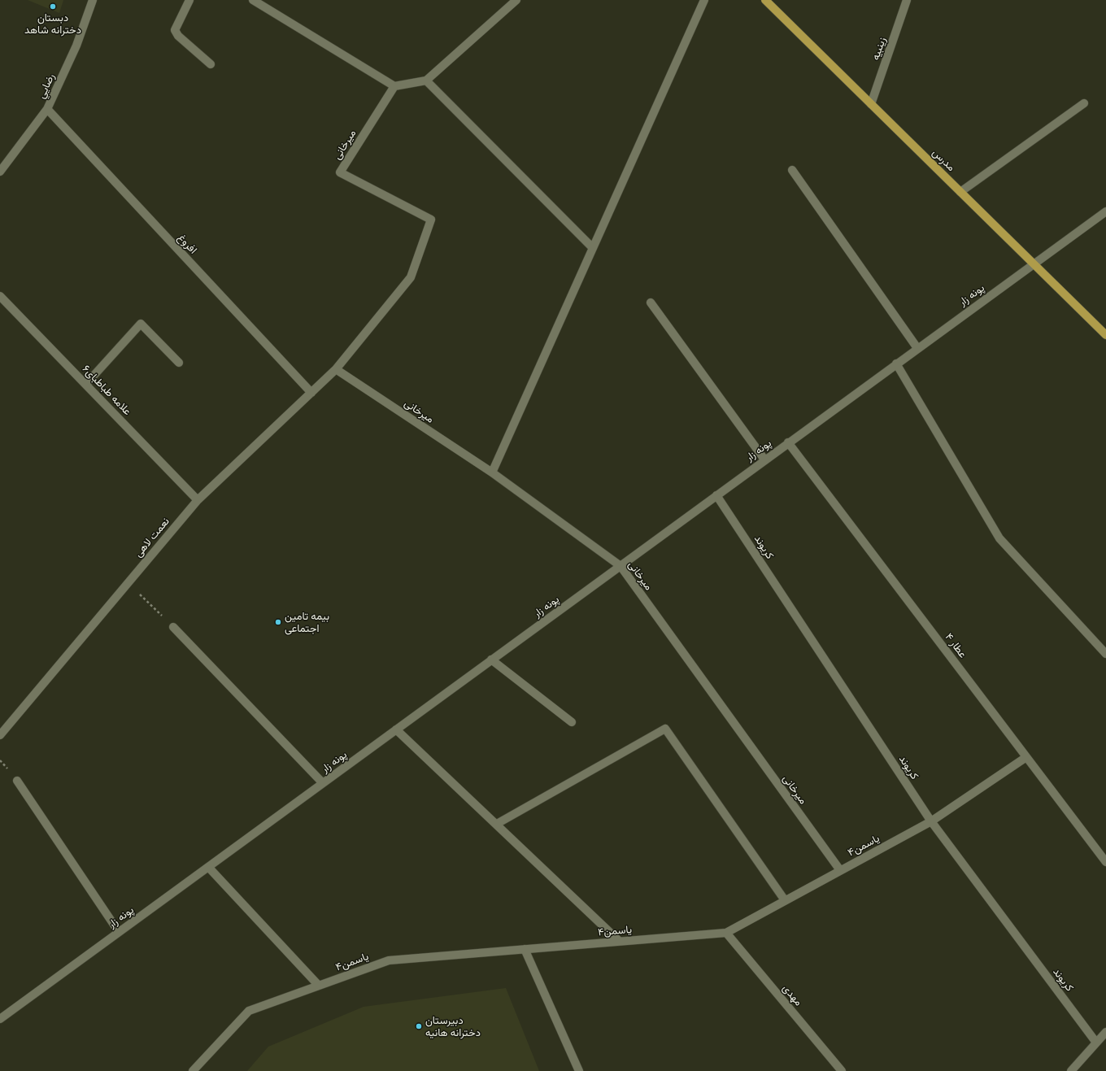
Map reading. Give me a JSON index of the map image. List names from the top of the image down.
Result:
{
  "streets": {
    "main road": ["مدرس"],
    "street": [
      "زینبیه",
      "رضایي",
      "میرخانی",
      "افروغ",
      "پونه زار",
      "علامه طباطبای۶",
      "نعمت لاهی",
      "کریوند",
      "عطار ۴",
      "یاسمن۴",
      "مهدی"
    ]
  },
  "crossings": [
    ["زینبیه", "مدرس"],
    ["رضایي", "افروغ"],
    ["میرخانی", "پونه زار"],
    ["میرخانی", "نعمت لاهی"],
    ["میرخانی", "یاسمن۴"],
    ["مدرس", "پونه زار"],
    ["افروغ", "نعمت لاهی"],
    ["پونه زار", "کریوند"],
    ["پونه زار", "عطار ۴"],
    ["علامه طباطبای۶", "نعمت لاهی"],
    ["کریوند", "یاسمن۴"],
    ["عطار ۴", "یاسمن۴"],
    ["یاسمن۴", "مهدی"]
  ],
  "places": ["دبستان دخترانه شاهد", "بیمه تامین اجتماعی", "دبیرستان دخترانه هانیه"]
}
